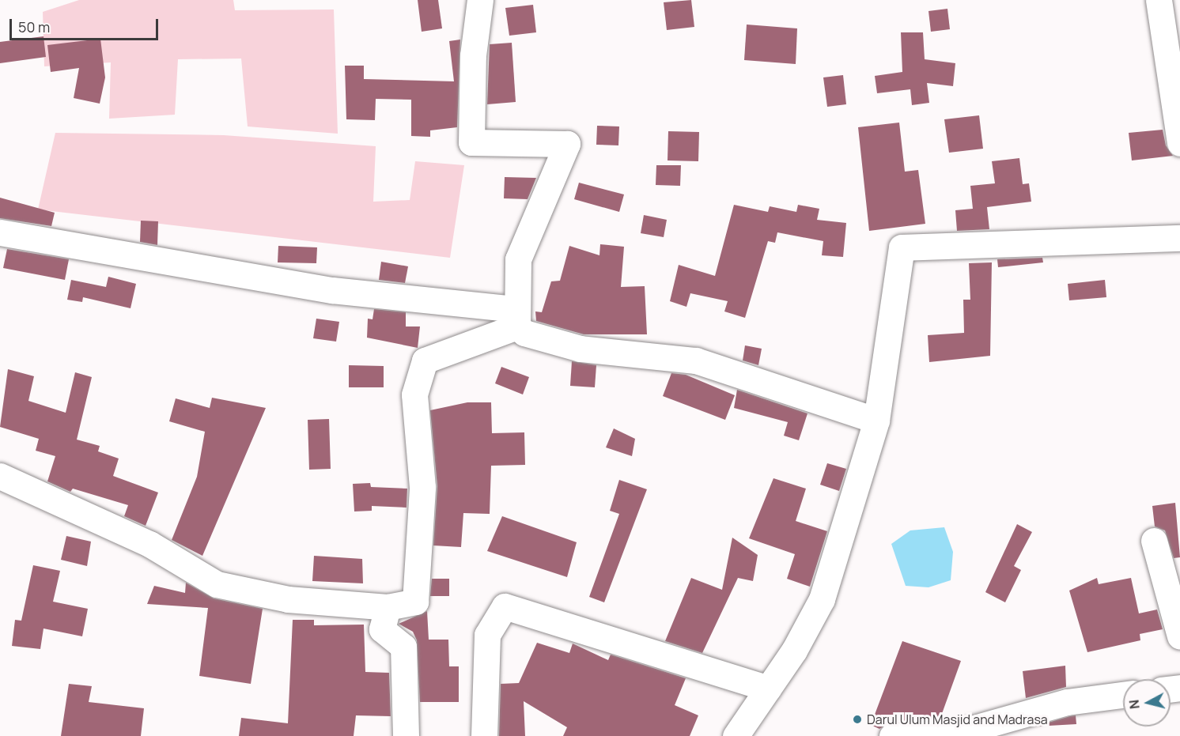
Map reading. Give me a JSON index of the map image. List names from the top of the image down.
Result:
{
  "places": ["Darul Ulum Masjid and Madrasa"],
  "scale_bar": "50 m",
  "north": "left"
}
